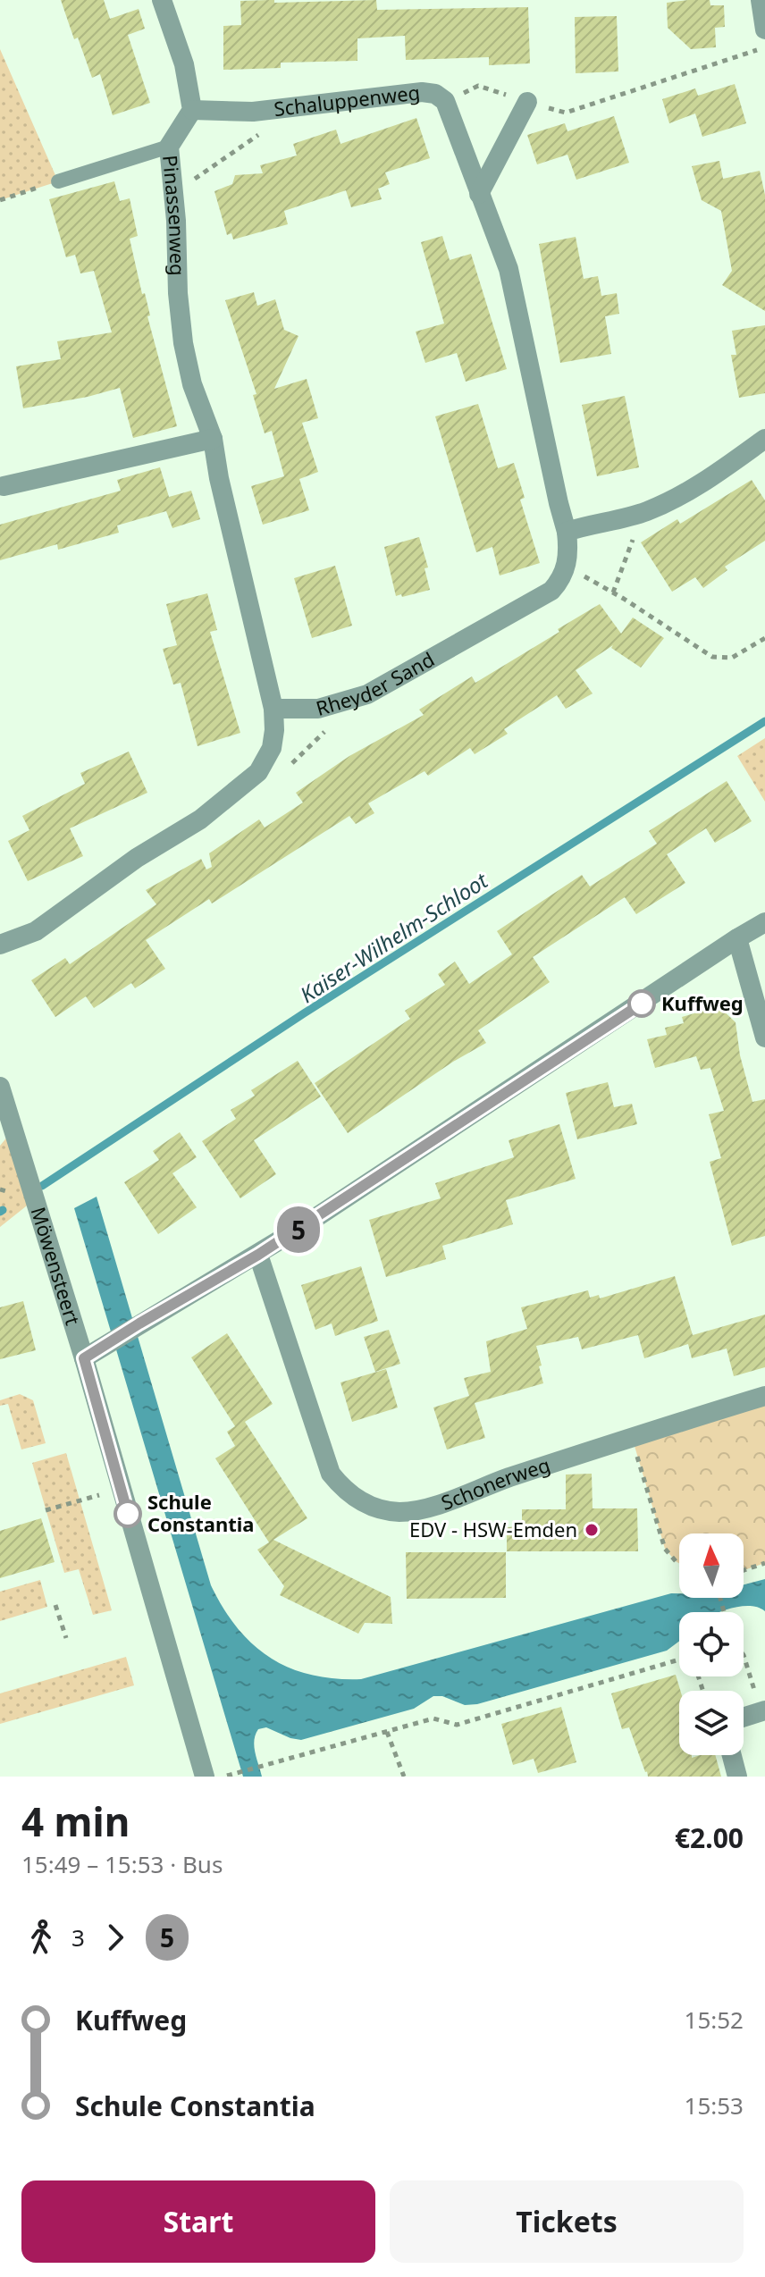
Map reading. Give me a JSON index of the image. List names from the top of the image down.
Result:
{
  "streets": {
    "street": [
      "Schaluppenweg",
      "Pinassenweg",
      "Rheyder Sand",
      "Möwensteert",
      "Schonerweg"
    ]
  },
  "crossings": [
    ["Schaluppenweg", "Pinassenweg"],
    ["Pinassenweg", "Rheyder Sand"]
  ],
  "water": ["Kaiser-Wilhelm-Schloot"],
  "places": ["Kuffweg", "Schule Constantia", "EDV - HSW-Emden"],
  "lines": ["bus line 5"],
  "north": "top",
  "page": {
    "on_map": "5",
    "heading": ["4 min", "15:49 – 15:53 · Bus", "€2.00"],
    "legs": ["3", "5"],
    "list": [
      {
        "name": "Kuffweg",
        "value": "15:52"
      },
      {
        "name": "Schule Constantia",
        "value": "15:53"
      }
    ],
    "buttons": ["Start", "Tickets"]
  }
}
